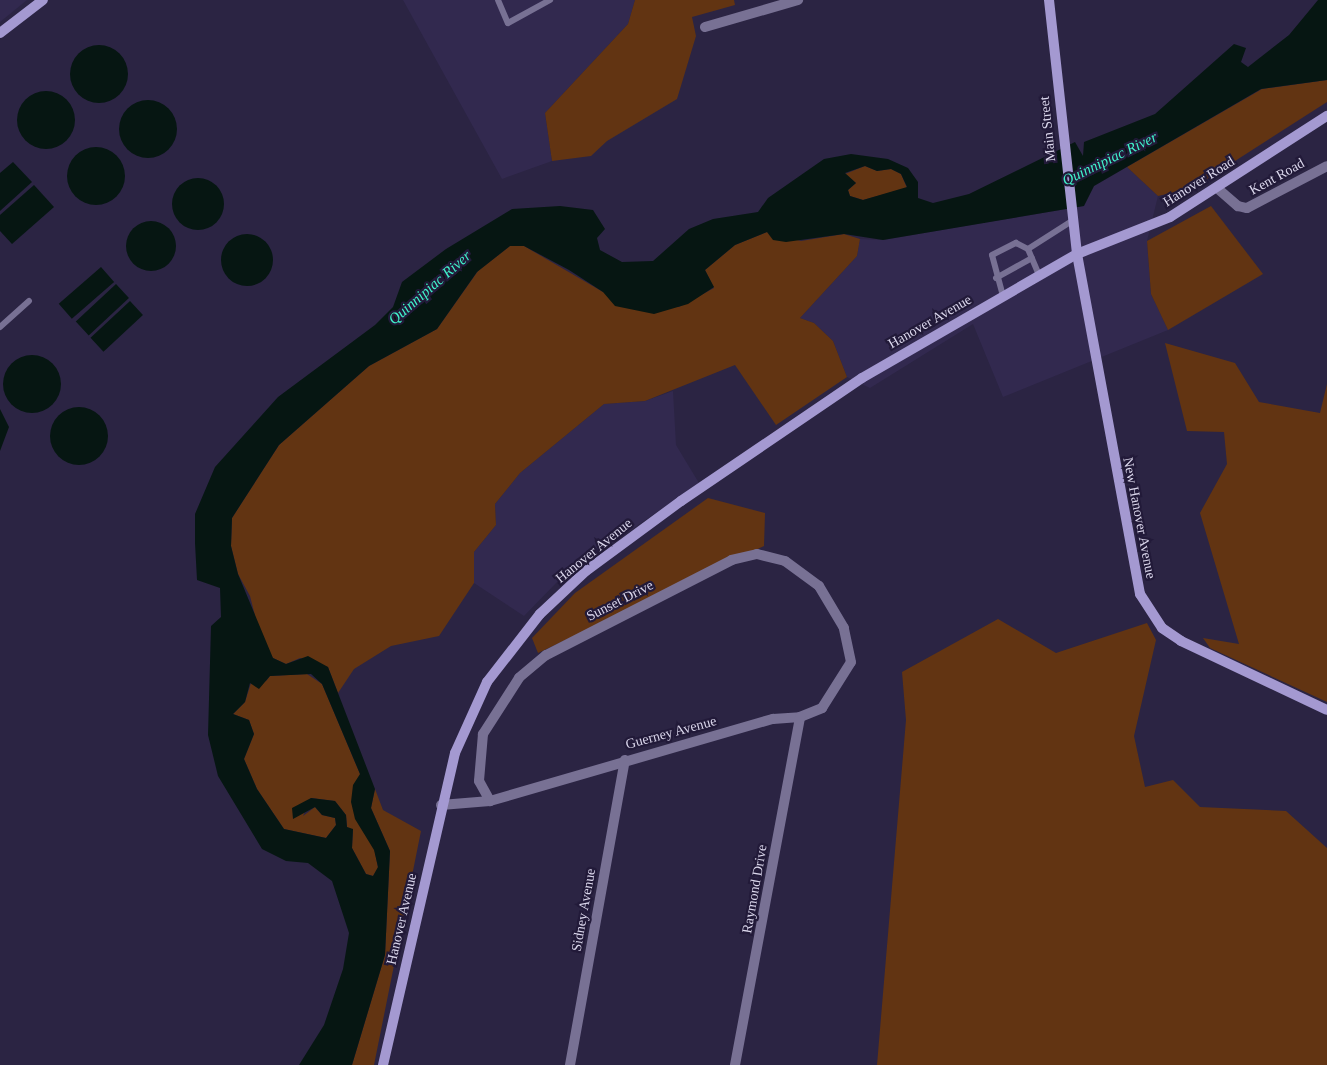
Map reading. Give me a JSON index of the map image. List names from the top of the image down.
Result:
{
  "streets": {
    "main road": [
      "Main Street",
      "Hanover Road",
      "Hanover Avenue",
      "New Hanover Avenue"
    ],
    "street": [
      "Kent Road",
      "Sunset Drive",
      "Guerney Avenue",
      "Raymond Drive",
      "Sidney Avenue"
    ]
  },
  "crossings": [
    ["Main Street", "Hanover Road"],
    ["Main Street", "Hanover Avenue"],
    ["Main Street", "New Hanover Avenue"],
    ["Kent Road", "Hanover Road"],
    ["Hanover Road", "Hanover Avenue"],
    ["Hanover Road", "New Hanover Avenue"],
    ["Hanover Avenue", "New Hanover Avenue"],
    ["Hanover Avenue", "Guerney Avenue"],
    ["Sunset Drive", "Guerney Avenue"],
    ["Guerney Avenue", "Raymond Drive"],
    ["Guerney Avenue", "Sidney Avenue"]
  ],
  "water": ["Quinnipiac River"]
}
